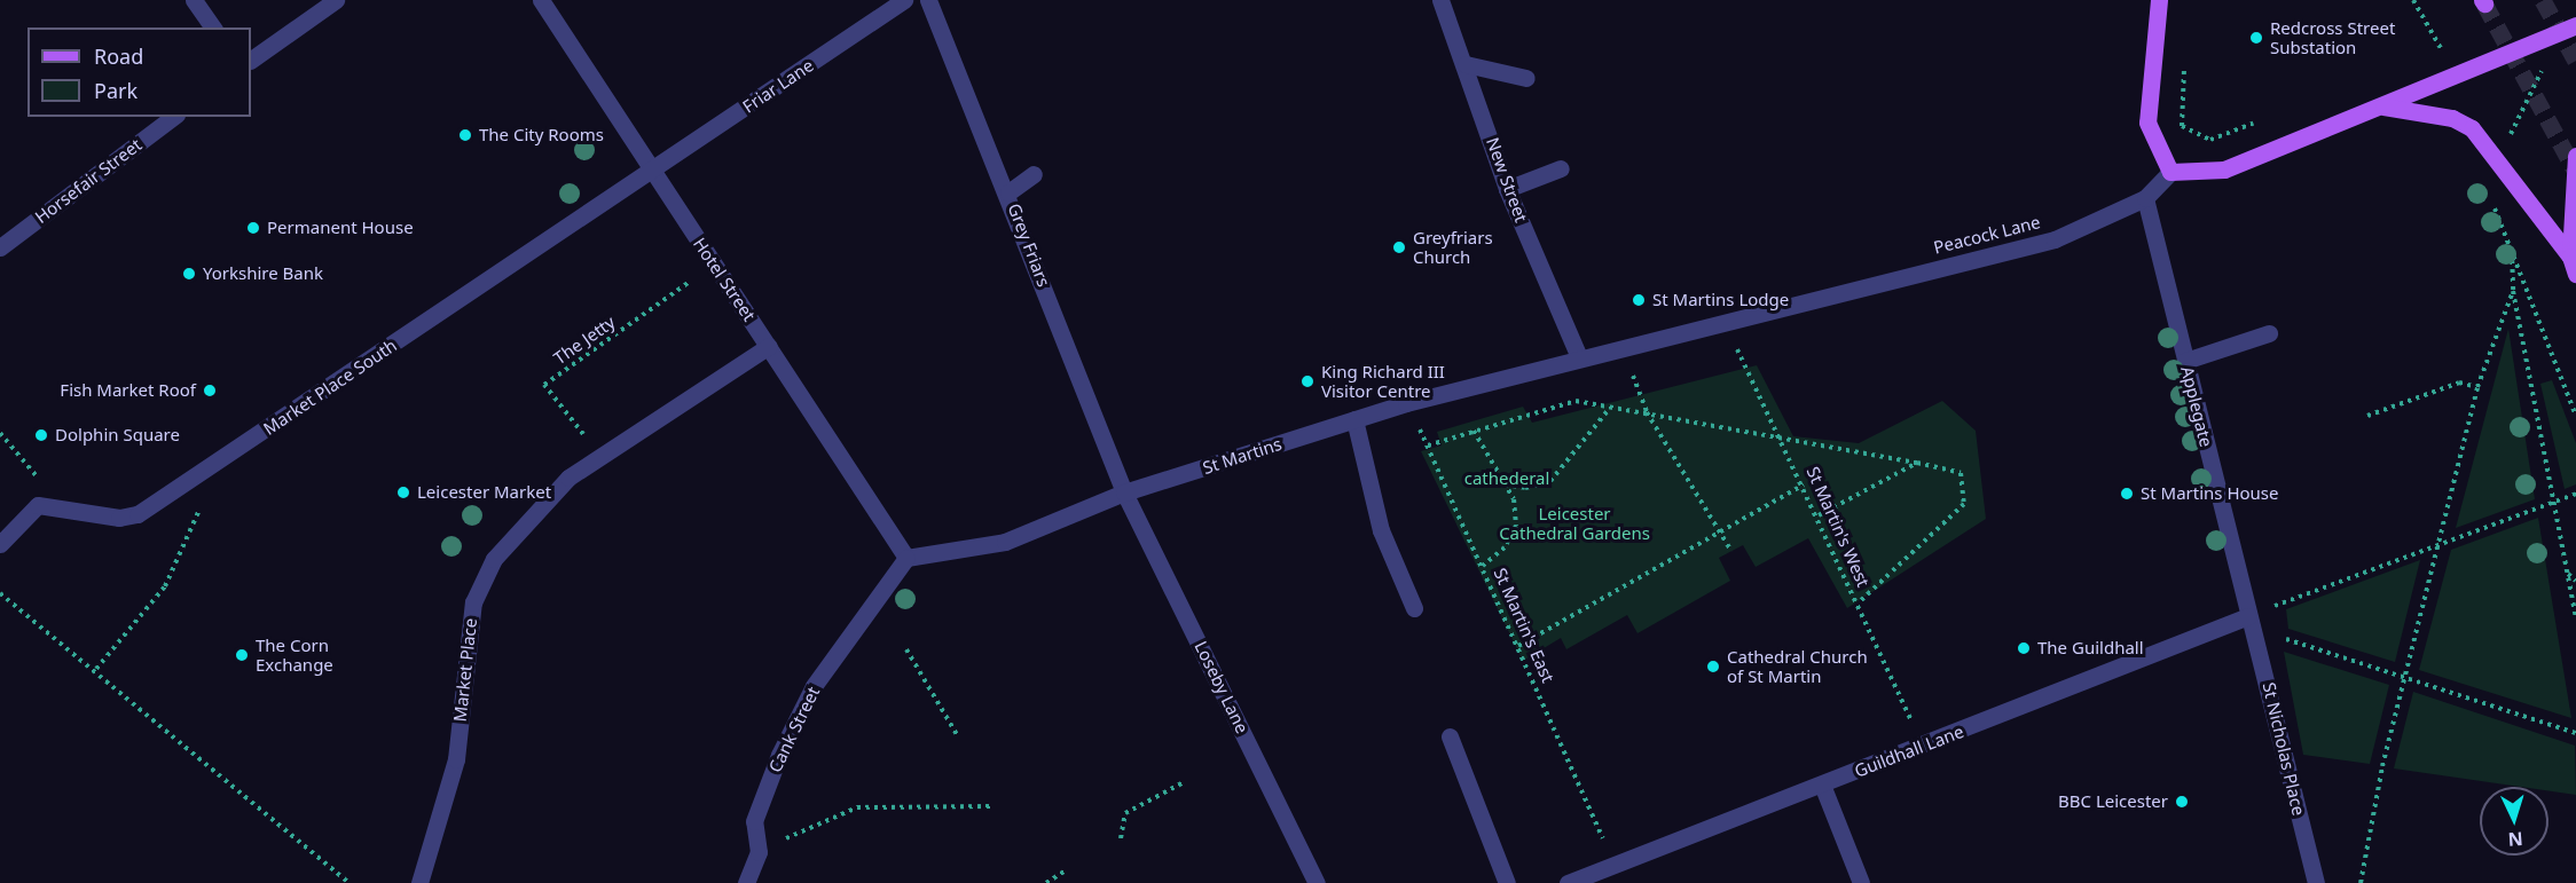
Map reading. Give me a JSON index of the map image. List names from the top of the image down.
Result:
{
  "streets": {
    "street": [
      "Friar Lane",
      "New Street",
      "Horsefair Street",
      "Peacock Lane",
      "Grey Friars",
      "Hotel Street",
      "Market Place South",
      "Applegate",
      "St Martins",
      "Market Place",
      "Loseby Lane",
      "Cank Street",
      "St Nicholas Place",
      "Guildhall Lane"
    ],
    "path": ["The Jetty", "St Martin's West", "St Martin's East"]
  },
  "crossings": [
    ["Friar Lane", "Hotel Street"],
    ["Friar Lane", "Market Place South"],
    ["New Street", "Peacock Lane"],
    ["New Street", "St Martins"],
    ["Peacock Lane", "Applegate"],
    ["Peacock Lane", "St Martins"],
    ["Peacock Lane", "St Martin's West"],
    ["Grey Friars", "St Martins"],
    ["Grey Friars", "Loseby Lane"],
    ["Hotel Street", "The Jetty"],
    ["Hotel Street", "Market Place South"],
    ["Hotel Street", "St Martins"],
    ["Hotel Street", "Market Place"],
    ["Hotel Street", "Cank Street"],
    ["The Jetty", "Market Place"],
    ["Applegate", "St Nicholas Place"],
    ["Applegate", "Guildhall Lane"],
    ["St Martins", "St Martin's East"],
    ["St Martins", "Loseby Lane"],
    ["St Martins", "Cank Street"],
    ["St Martin's West", "Guildhall Lane"],
    ["St Martin's East", "Guildhall Lane"],
    ["St Nicholas Place", "Guildhall Lane"]
  ],
  "parks": ["cathederal", "Leicester Cathedral Gardens"],
  "places": [
    "Redcross Street Substation",
    "The City Rooms",
    "Permanent House",
    "Greyfriars Church",
    "Yorkshire Bank",
    "St Martins Lodge",
    "King Richard III Visitor Centre",
    "Fish Market Roof",
    "Dolphin Square",
    "Leicester Market",
    "St Martins House",
    "The Guildhall",
    "The Corn Exchange",
    "Cathedral Church of St Martin",
    "BBC Leicester"
  ],
  "legend": ["Road", "Park"],
  "north": "bottom"
}
